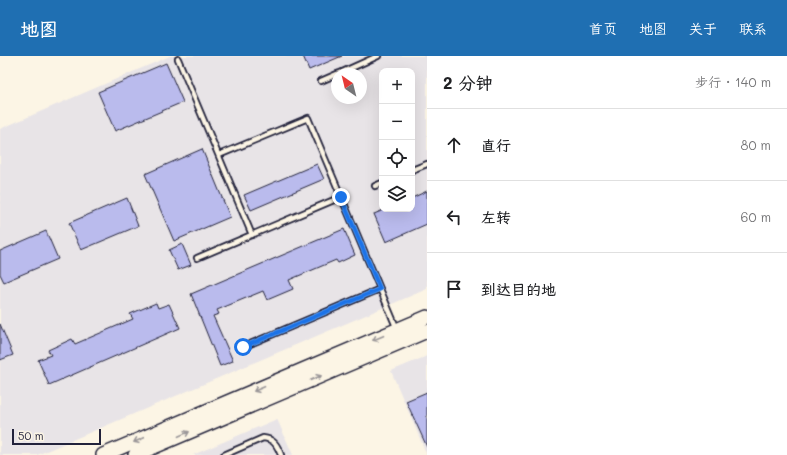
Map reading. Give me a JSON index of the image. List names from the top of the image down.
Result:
{
  "scale_bar": "50 m",
  "north": "top left",
  "page": {
    "header": "地图",
    "nav": [
      "首页",
      "地图",
      "关于",
      "联系"
    ],
    "heading": ["2 分钟", "步行 · 140 m"],
    "map_buttons": ["+", "−"],
    "list": [
      ["直行", "80 m"],
      ["左转", "60 m"],
      "到达目的地"
    ],
    "scale": "50 m"
  }
}
